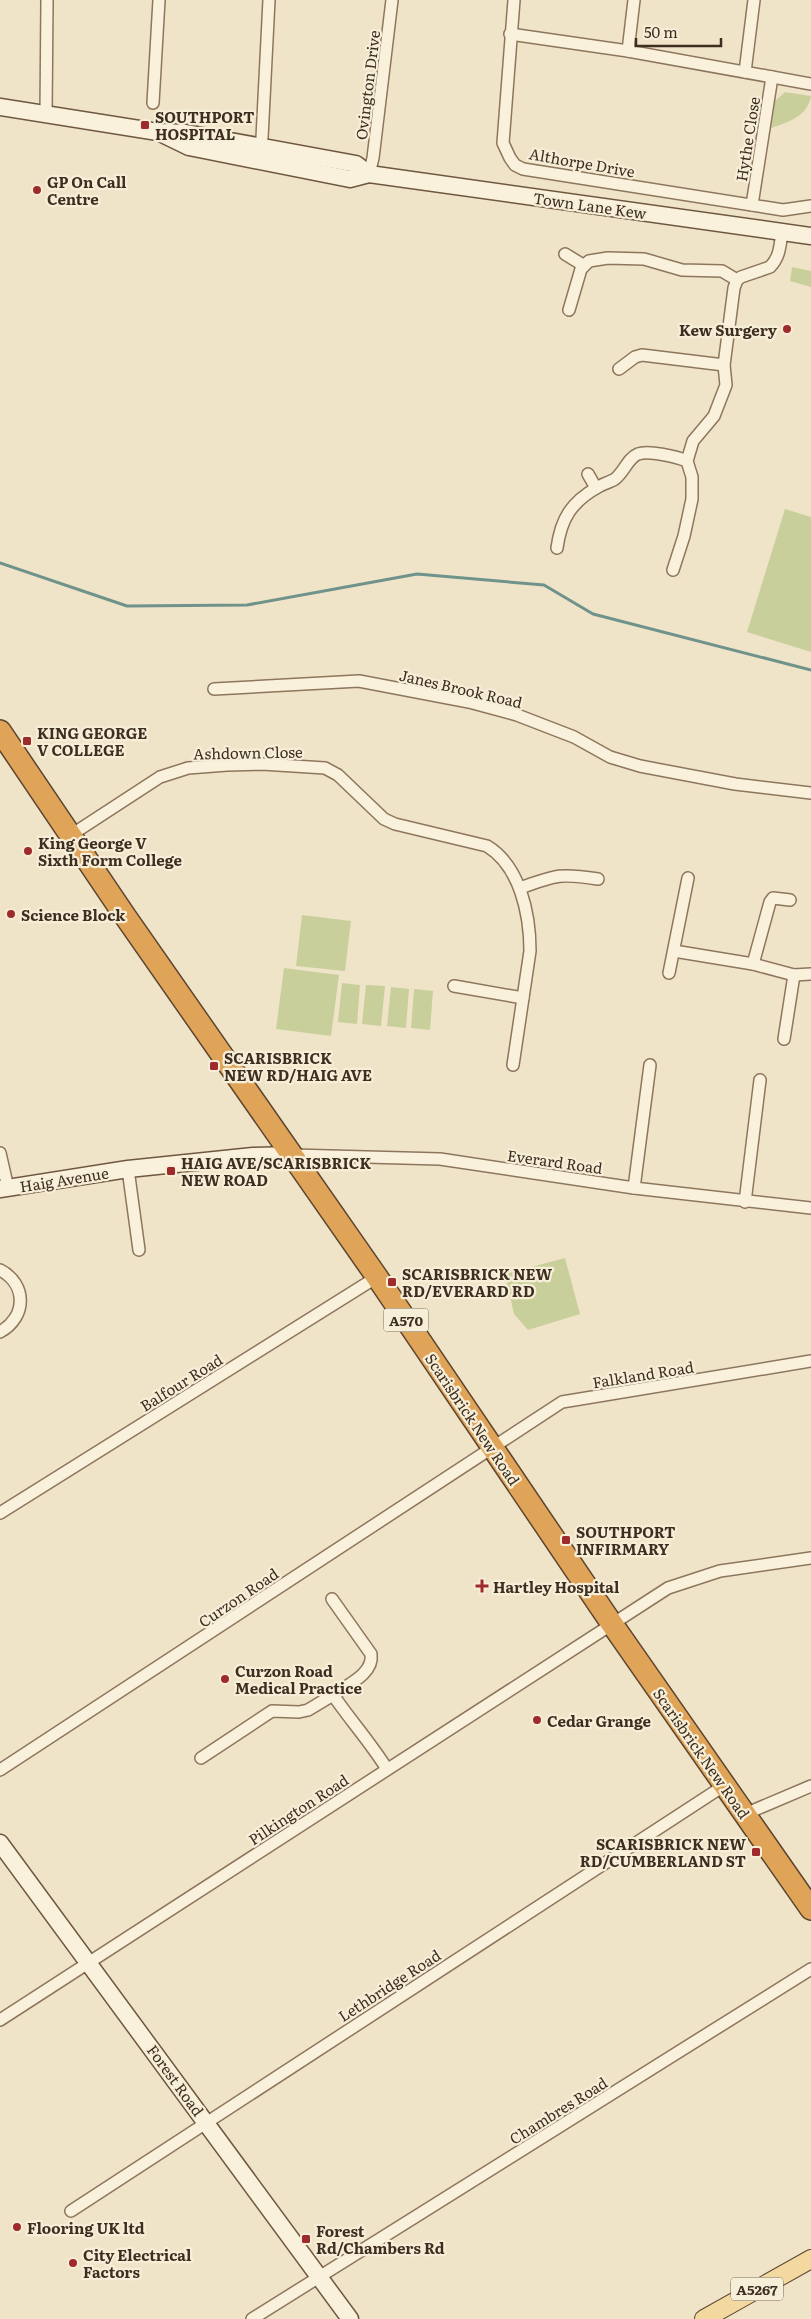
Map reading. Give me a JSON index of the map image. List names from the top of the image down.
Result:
{
  "streets": {
    "highway": ["A570", "Scarisbrick New Road"],
    "main road": ["A5267"],
    "street": [
      "Ovington Drive",
      "Hythe Close",
      "Althorpe Drive",
      "Town Lane Kew",
      "Janes Brook Road",
      "Ashdown Close",
      "Everard Road",
      "Haig Avenue",
      "Falkland Road",
      "Balfour Road",
      "Curzon Road",
      "Pilkington Road",
      "Lethbridge Road",
      "Forest Road",
      "Chambres Road"
    ]
  },
  "crossings": [
    ["Ovington Drive", "Town Lane Kew"],
    ["Hythe Close", "Althorpe Drive"],
    ["Ashdown Close", "Scarisbrick New Road"],
    ["Everard Road", "Haig Avenue"],
    ["Everard Road", "Scarisbrick New Road"],
    ["Haig Avenue", "Scarisbrick New Road"],
    ["Falkland Road", "Scarisbrick New Road"],
    ["Falkland Road", "Curzon Road"],
    ["Balfour Road", "Scarisbrick New Road"],
    ["Scarisbrick New Road", "Curzon Road"],
    ["Scarisbrick New Road", "Pilkington Road"],
    ["Scarisbrick New Road", "Lethbridge Road"],
    ["Pilkington Road", "Forest Road"],
    ["Lethbridge Road", "Forest Road"],
    ["Forest Road", "Chambres Road"]
  ],
  "places": {
    "transit": [
      "SOUTHPORT HOSPITAL",
      "KING GEORGE V COLLEGE",
      "SCARISBRICK NEW RD/HAIG AVE",
      "HAIG AVE/SCARISBRICK NEW ROAD",
      "SCARISBRICK NEW RD/EVERARD RD",
      "SOUTHPORT INFIRMARY",
      "SCARISBRICK NEW RD/CUMBERLAND ST",
      "Forest Rd/Chambers Rd"
    ],
    "other": [
      "GP On Call Centre",
      "Kew Surgery",
      "King George V Sixth Form College",
      "Science Block",
      "Curzon Road Medical Practice",
      "Cedar Grange",
      "Flooring UK ltd",
      "City Electrical Factors"
    ],
    "health": ["Hartley Hospital"]
  },
  "scale_bar": "50 m"
}
